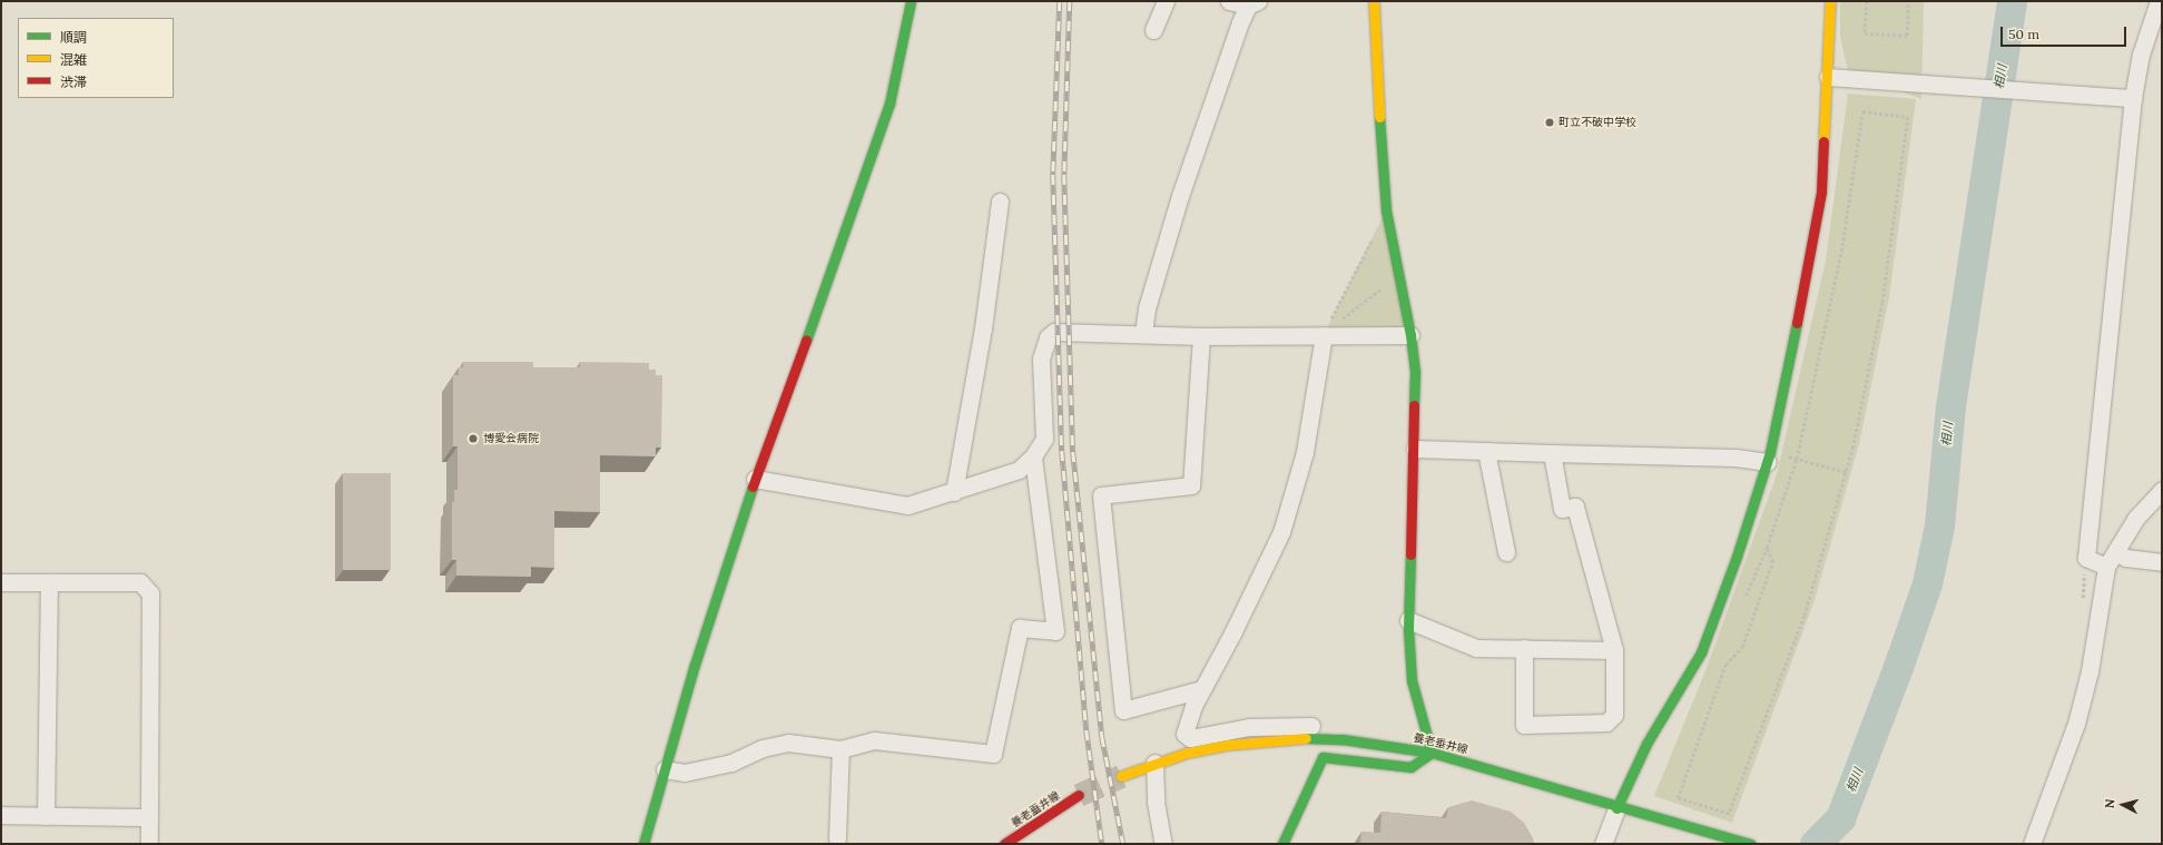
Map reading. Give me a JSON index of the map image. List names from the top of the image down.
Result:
{
  "streets": {
    "street": ["養老垂井線"]
  },
  "water": ["相川"],
  "places": ["町立不破中学校", "博愛会病院"],
  "legend": ["順調", "混雑", "渋滞"],
  "scale_bar": "50 m",
  "north": "left"
}
